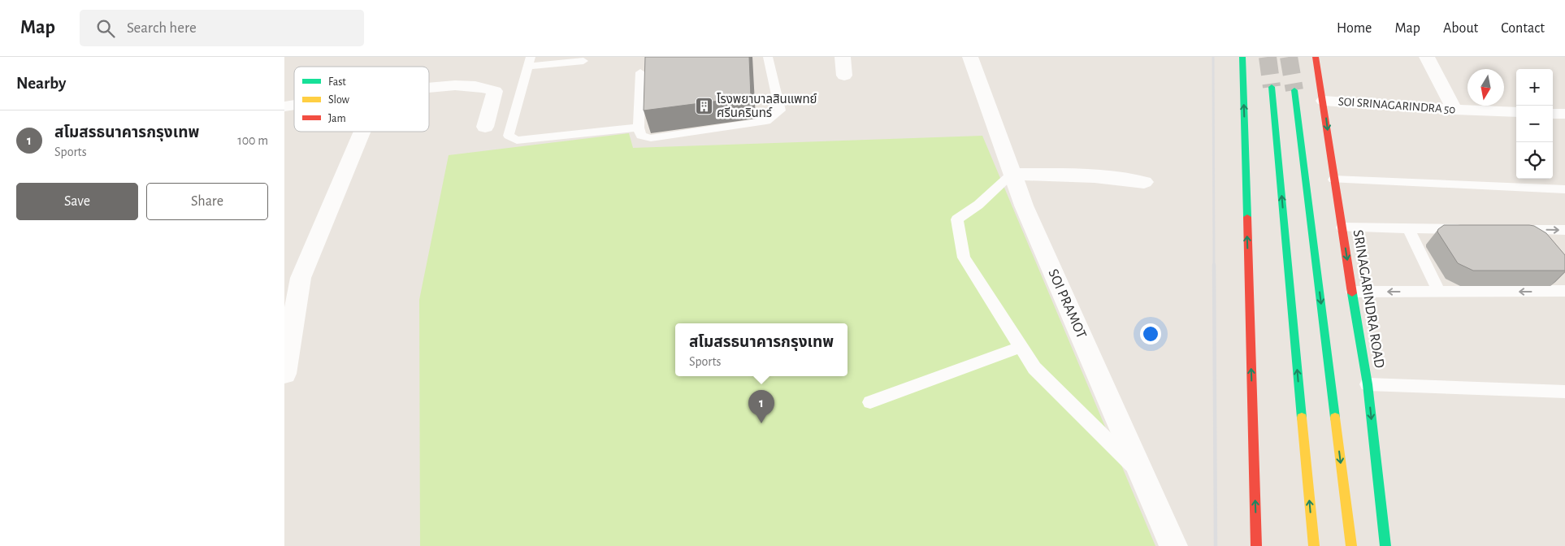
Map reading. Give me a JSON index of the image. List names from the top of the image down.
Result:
{
  "streets": {
    "main road": ["SRINAGARINDRA ROAD"],
    "street": ["SOI SRINAGARINDRA 50", "SOI PRAMOT"]
  },
  "crossings": [
    ["SOI SRINAGARINDRA 50", "SRINAGARINDRA ROAD"]
  ],
  "places": {
    "building": ["โรงพยาบาลสินแพทย์ ศรีนครินทร์"]
  },
  "legend": ["Fast", "Slow", "Jam"],
  "north": "bottom",
  "page": {
    "header": "Map",
    "search": "Search here",
    "nav": [
      "Home",
      "Map",
      "About",
      "Contact"
    ],
    "heading": "Nearby",
    "map_buttons": ["+", "−"],
    "list": [
      {
        "mark": "1",
        "name": "สโมสรธนาคารกรุงเทพ",
        "note": "Sports",
        "value": "100 m"
      }
    ],
    "buttons": ["Save", "Share"],
    "popup": ["สโมสรธนาคารกรุงเทพ", "Sports"],
    "pins": "1"
  }
}
